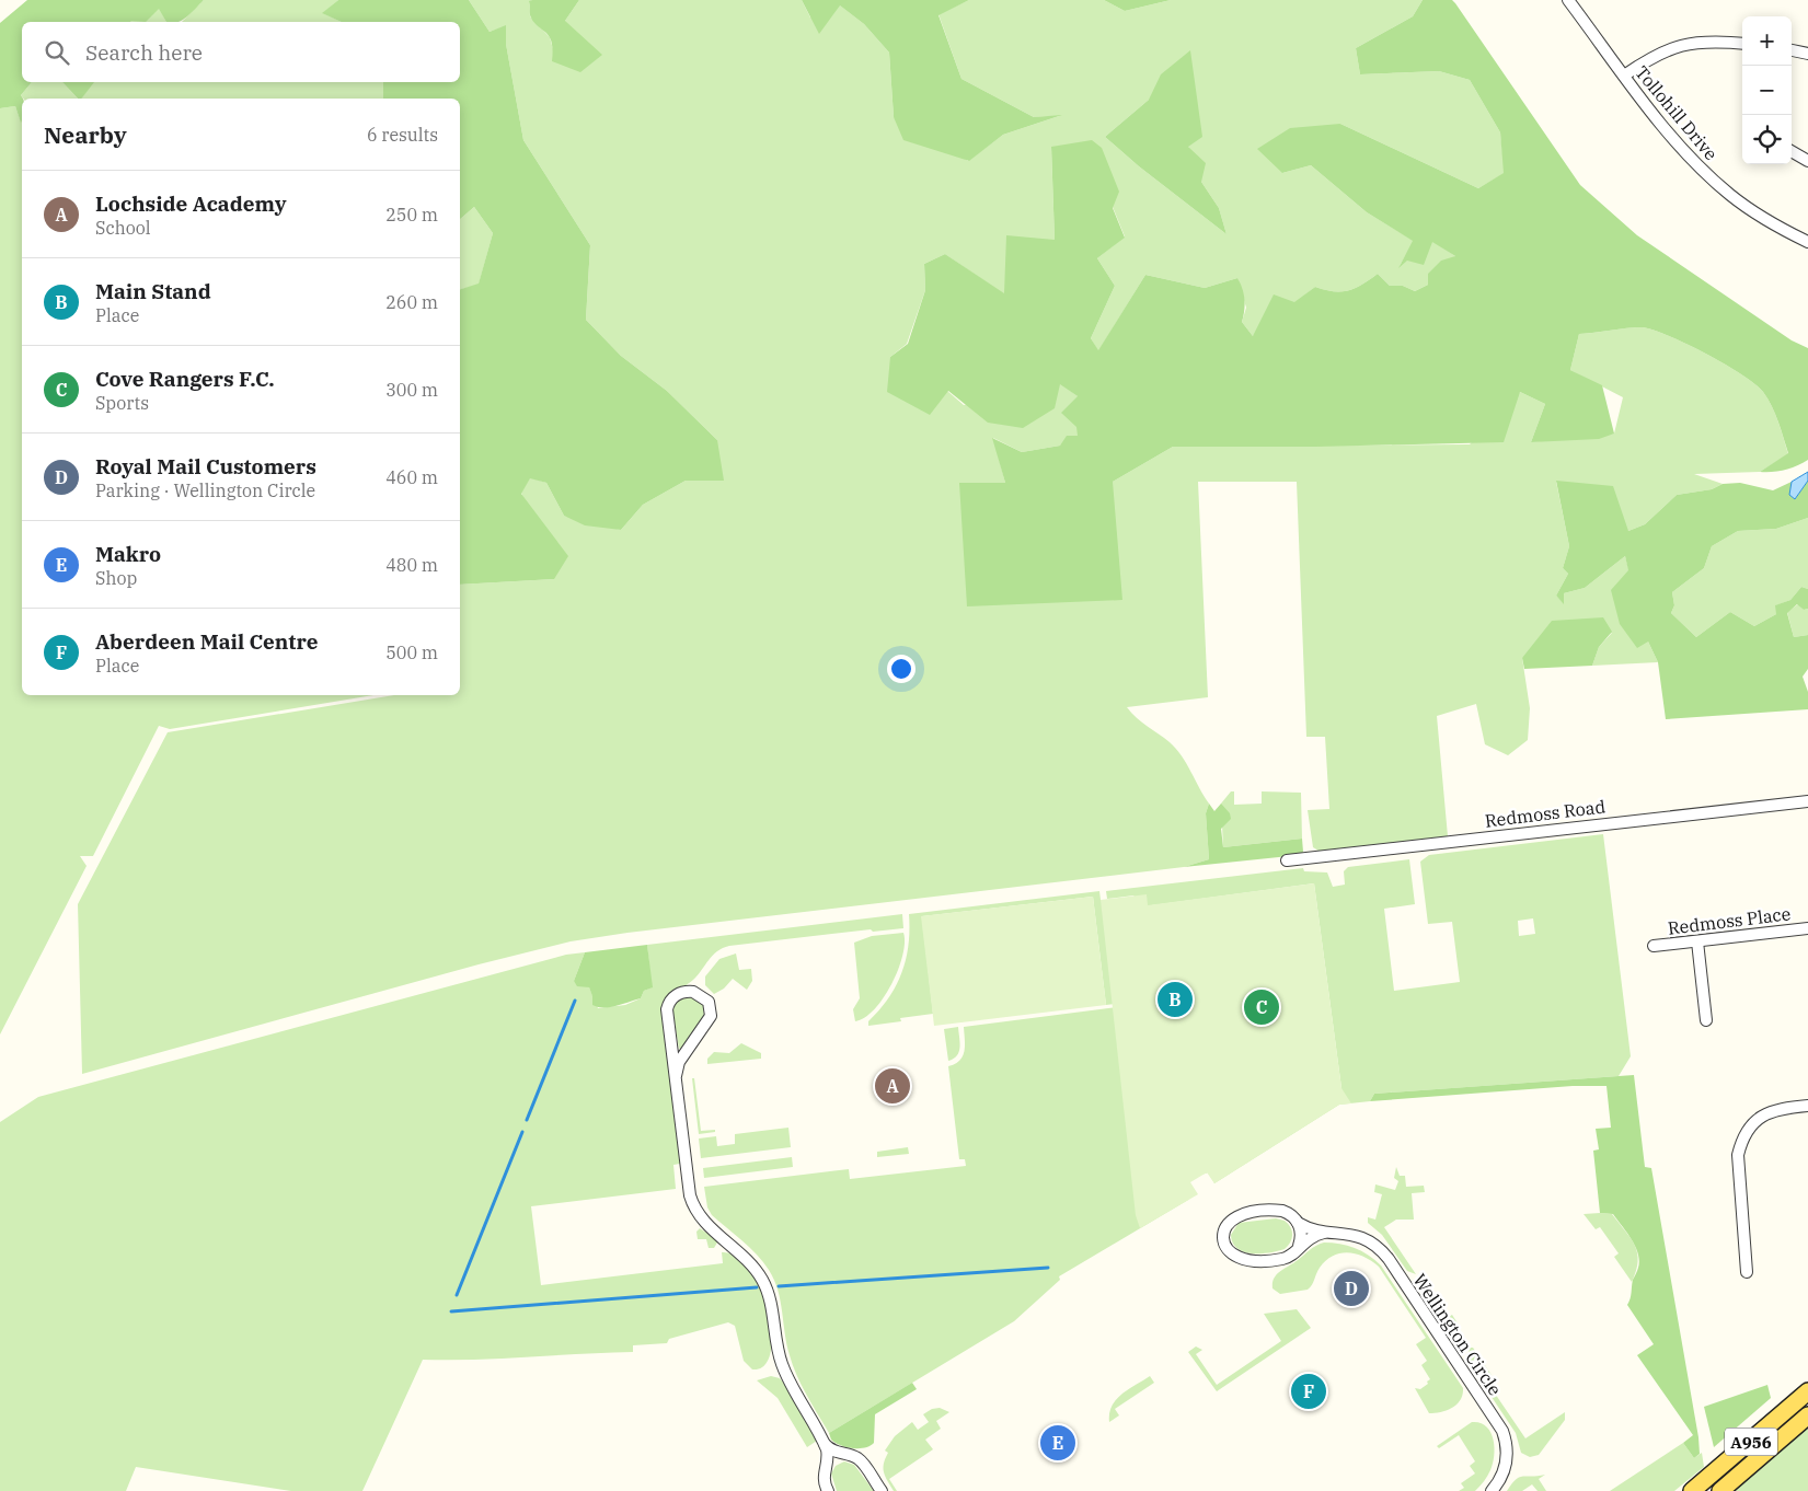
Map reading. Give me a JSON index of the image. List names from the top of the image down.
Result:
{
  "streets": {
    "main road": ["A956"],
    "street": [
      "Tollohill Drive",
      "Redmoss Road",
      "Redmoss Place",
      "Wellington Circle"
    ]
  },
  "page": {
    "map_buttons": ["+", "−"],
    "search": "Search here",
    "heading": ["Nearby", "6 results"],
    "list": [
      {
        "mark": "A",
        "name": "Lochside Academy",
        "note": "School",
        "value": "250 m"
      },
      {
        "mark": "B",
        "name": "Main Stand",
        "note": "Place",
        "value": "260 m"
      },
      {
        "mark": "C",
        "name": "Cove Rangers F.C.",
        "note": "Sports",
        "value": "300 m"
      },
      {
        "mark": "D",
        "name": "Royal Mail Customers",
        "note": "Parking · Wellington Circle",
        "value": "460 m"
      },
      {
        "mark": "E",
        "name": "Makro",
        "note": "Shop",
        "value": "480 m"
      },
      {
        "mark": "F",
        "name": "Aberdeen Mail Centre",
        "note": "Place",
        "value": "500 m"
      }
    ],
    "pins": [
      "B",
      "C",
      "A",
      "D",
      "F",
      "E"
    ]
  }
}
